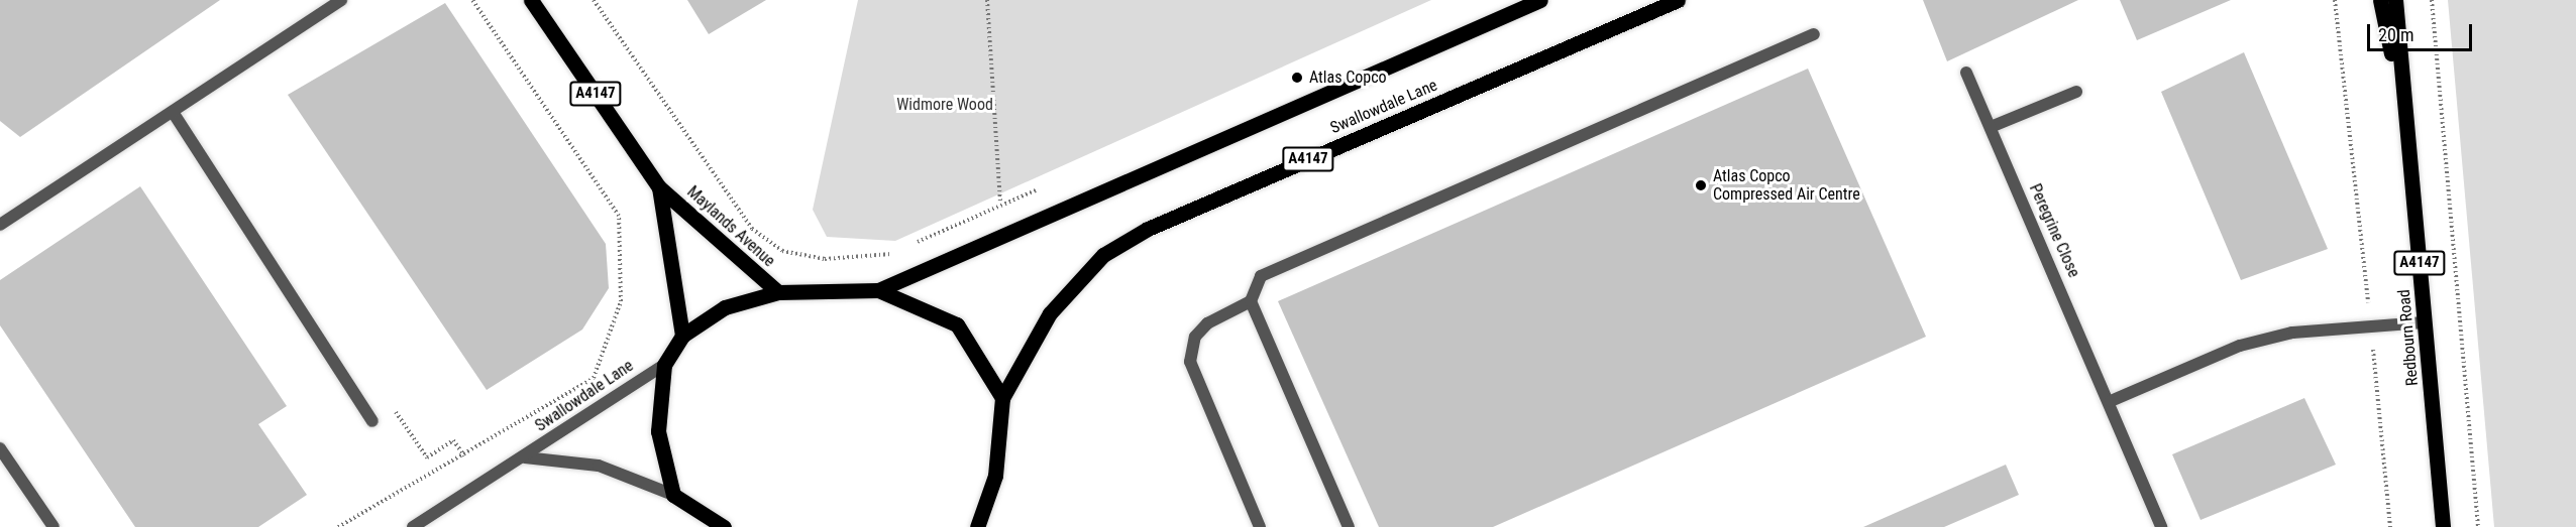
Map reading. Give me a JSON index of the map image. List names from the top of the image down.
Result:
{
  "streets": {
    "main road": [
      "A4147",
      "Swallowdale Lane",
      "Maylands Avenue",
      "Redbourn Road"
    ],
    "street": ["Peregrine Close"]
  },
  "crossings": [
    ["A4147", "Redbourn Road"]
  ],
  "parks": ["Widmore Wood"],
  "places": ["Atlas Copco", "Atlas Copco Compressed Air Centre"],
  "scale_bar": "20 m"
}
